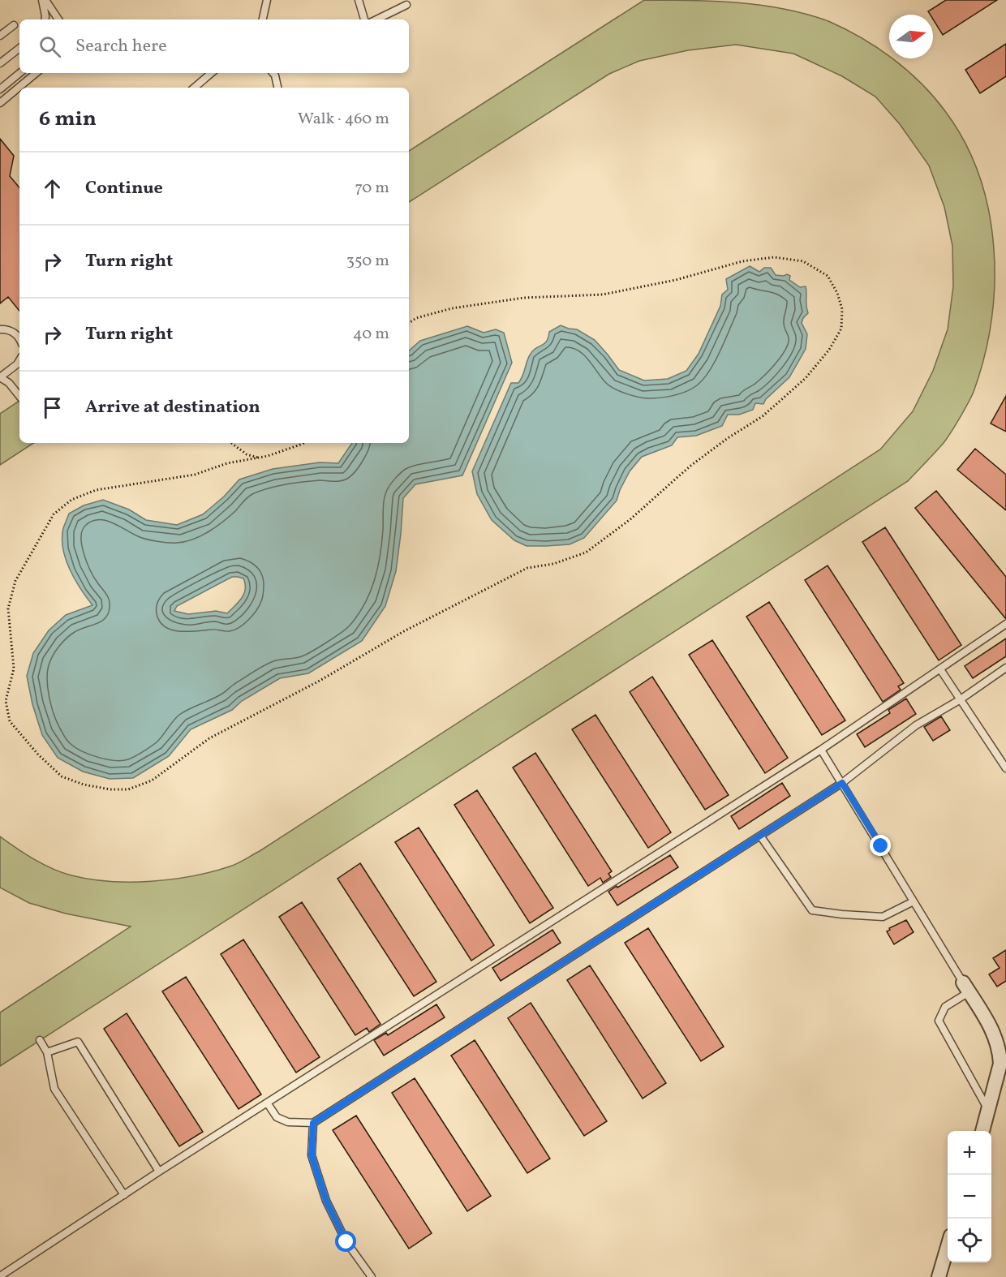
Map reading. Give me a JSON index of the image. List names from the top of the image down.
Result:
{
  "north": "right",
  "page": {
    "search": "Search here",
    "heading": ["6 min", "Walk · 460 m"],
    "list": [
      ["Continue", "70 m"],
      ["Turn right", "350 m"],
      ["Turn right", "40 m"],
      "Arrive at destination"
    ],
    "map_buttons": ["+", "−"]
  }
}
